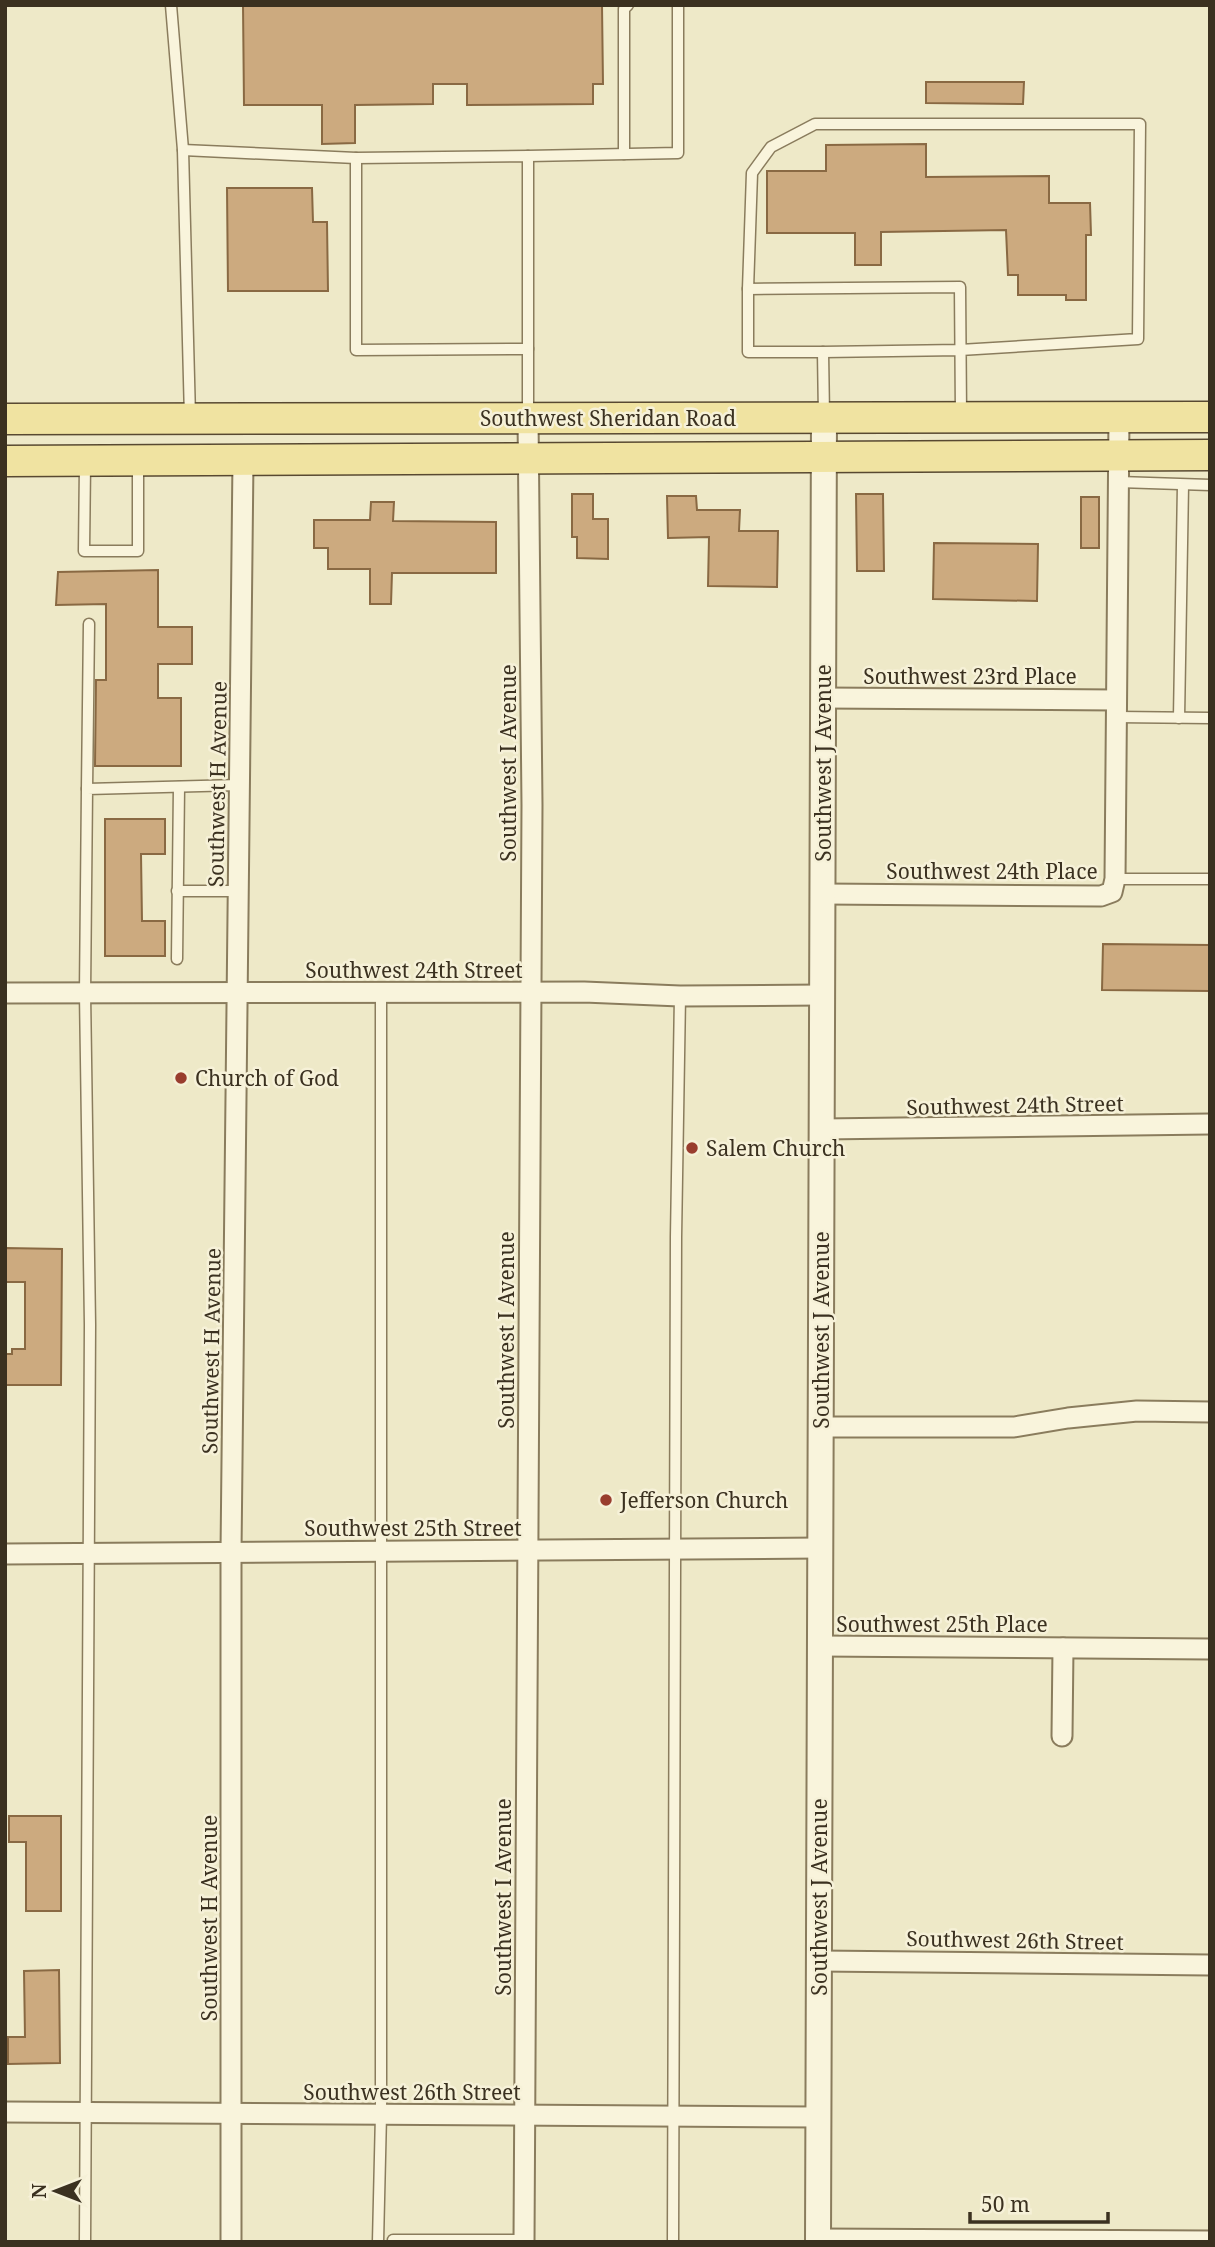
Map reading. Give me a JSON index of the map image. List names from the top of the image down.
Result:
{
  "streets": {
    "main road": ["Southwest Sheridan Road"],
    "street": [
      "Southwest 23rd Place",
      "Southwest I Avenue",
      "Southwest J Avenue",
      "Southwest H Avenue",
      "Southwest 24th Place",
      "Southwest 24th Street",
      "Southwest 25th Street",
      "Southwest 25th Place",
      "Southwest 26th Street"
    ]
  },
  "crossings": [
    ["Southwest Sheridan Road", "Southwest I Avenue"],
    ["Southwest Sheridan Road", "Southwest J Avenue"],
    ["Southwest Sheridan Road", "Southwest H Avenue"],
    ["Southwest Sheridan Road", "Southwest 24th Place"],
    ["Southwest 23rd Place", "Southwest J Avenue"],
    ["Southwest 23rd Place", "Southwest 24th Place"],
    ["Southwest I Avenue", "Southwest 24th Street"],
    ["Southwest I Avenue", "Southwest 25th Street"],
    ["Southwest I Avenue", "Southwest 26th Street"],
    ["Southwest J Avenue", "Southwest 24th Place"],
    ["Southwest J Avenue", "Southwest 24th Street"],
    ["Southwest J Avenue", "Southwest 25th Street"],
    ["Southwest J Avenue", "Southwest 25th Place"],
    ["Southwest J Avenue", "Southwest 26th Street"],
    ["Southwest H Avenue", "Southwest 24th Street"],
    ["Southwest H Avenue", "Southwest 25th Street"],
    ["Southwest H Avenue", "Southwest 26th Street"]
  ],
  "places": ["Church of God", "Salem Church", "Jefferson Church"],
  "scale_bar": "50 m",
  "north": "left"
}
